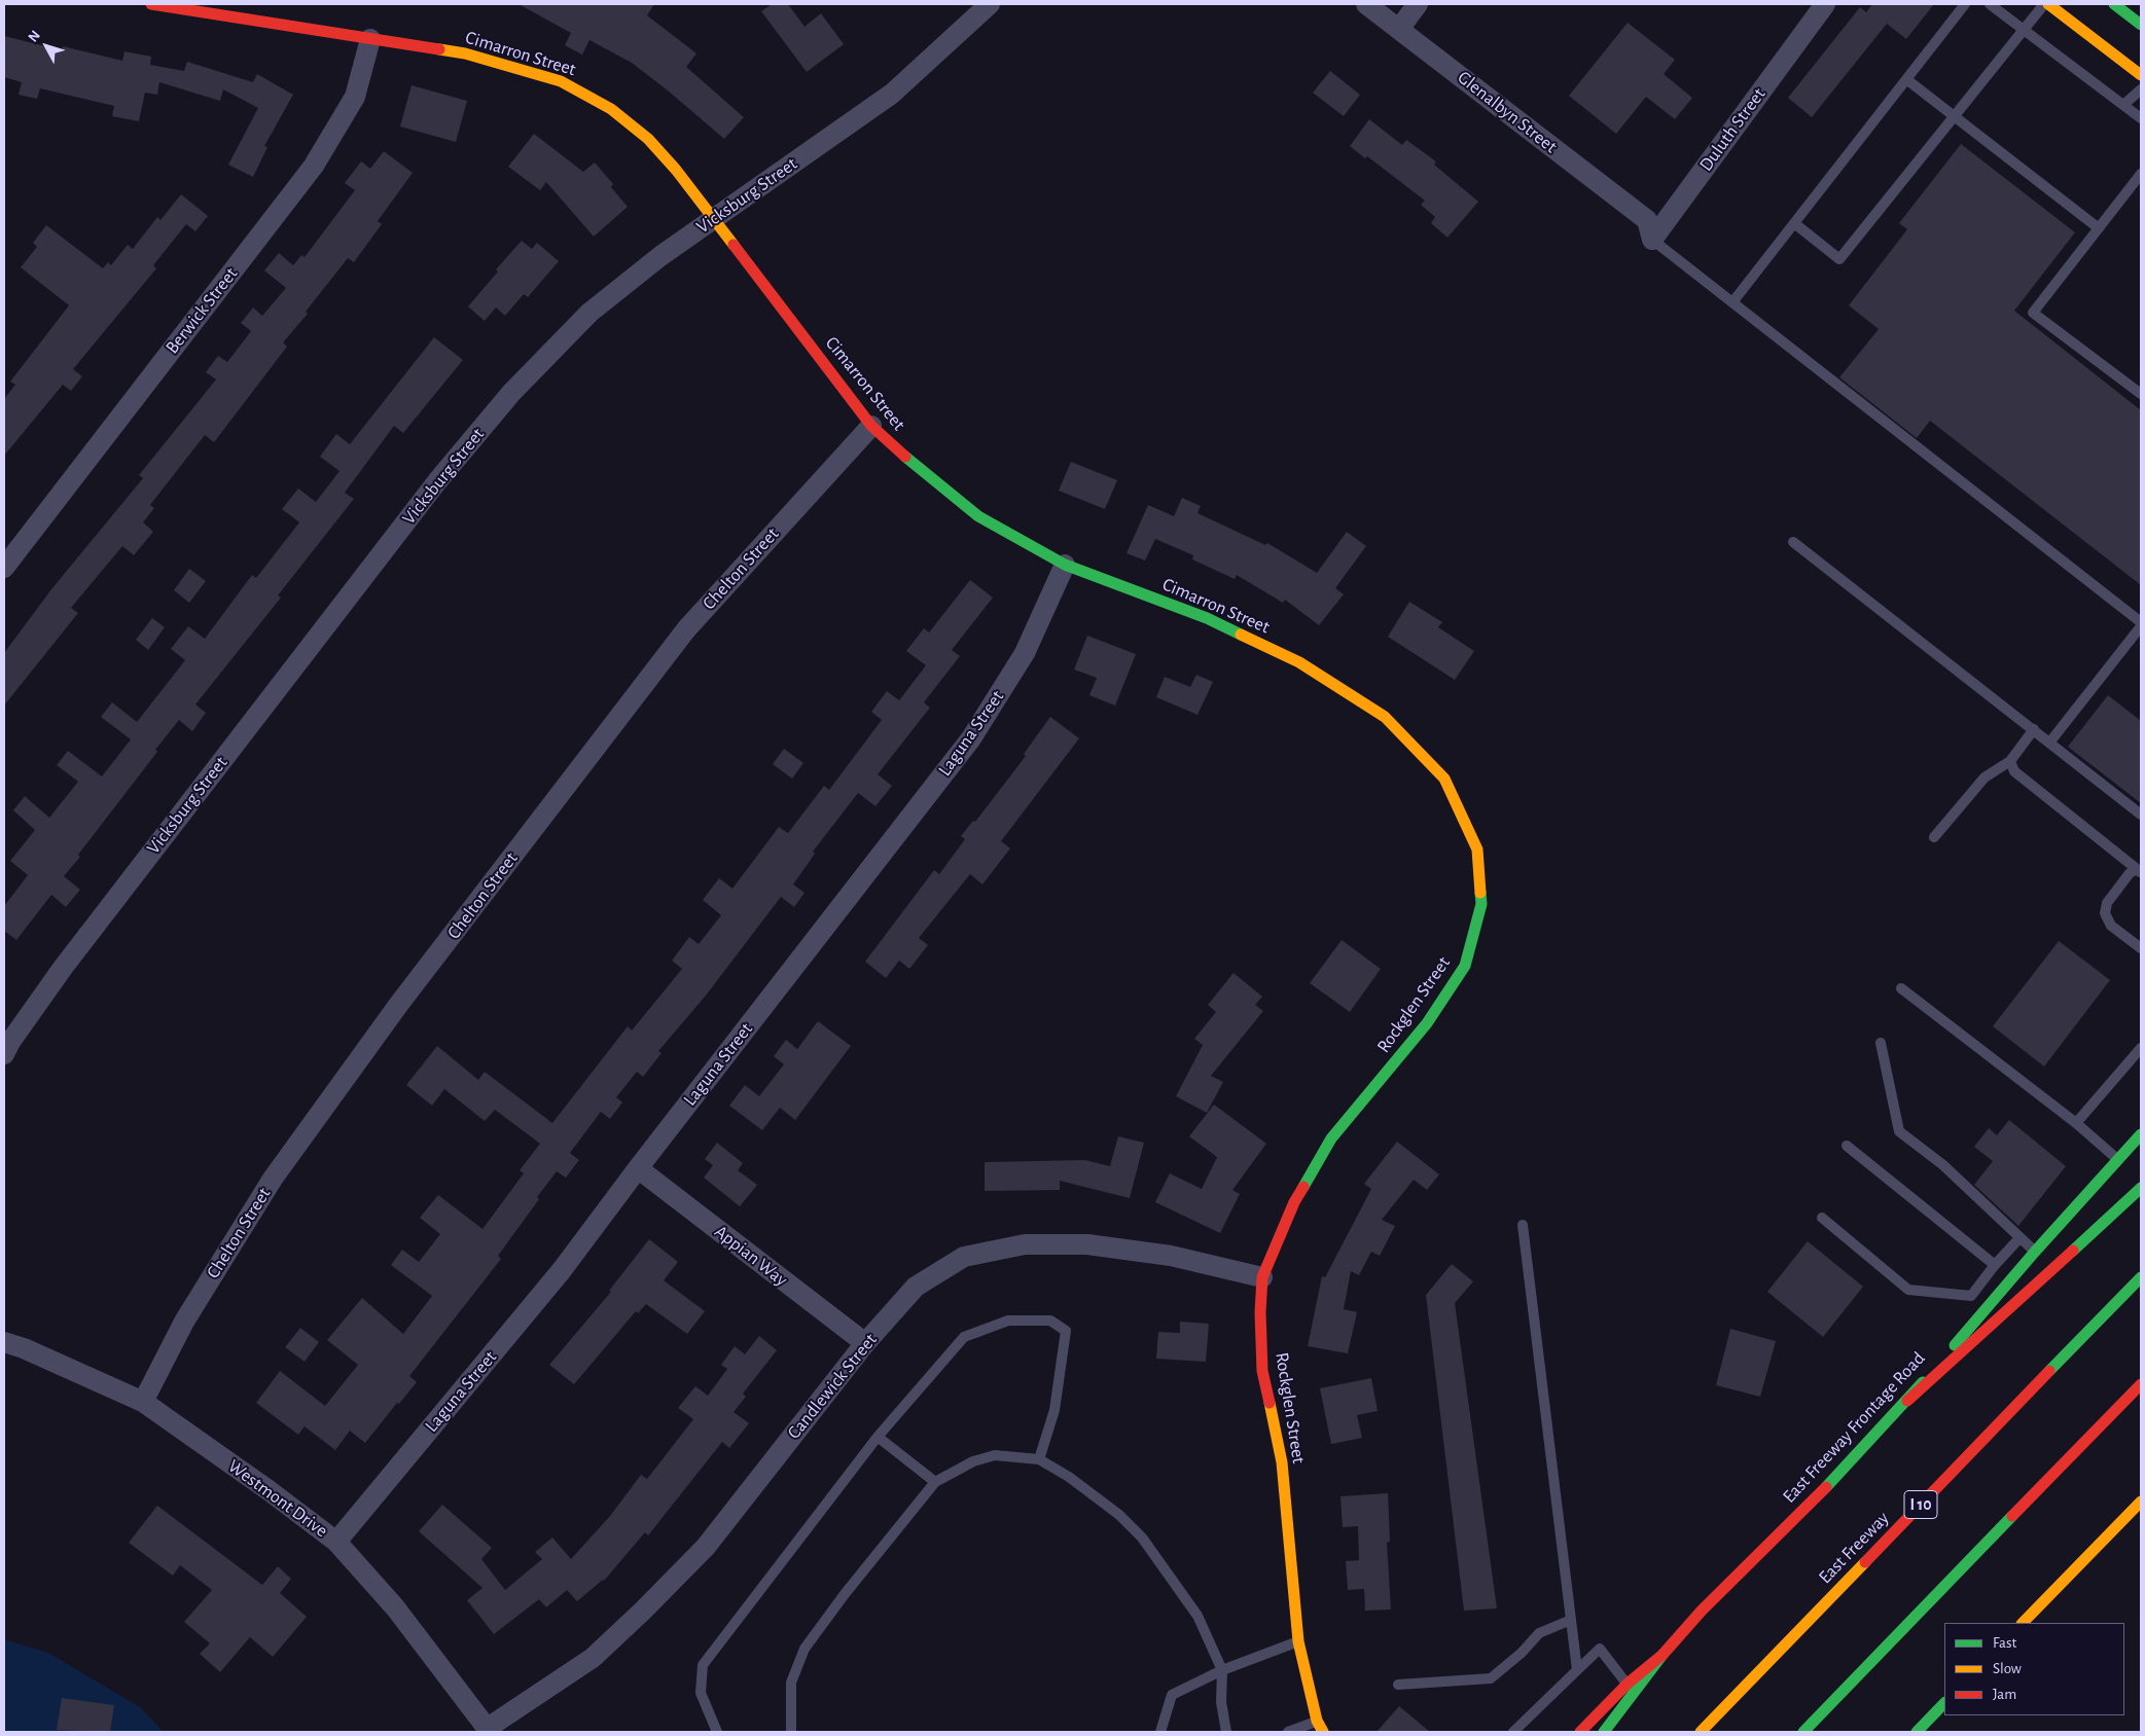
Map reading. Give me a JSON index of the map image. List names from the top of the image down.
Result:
{
  "streets": {
    "main road": [
      "Cimarron Street",
      "Rockglen Street",
      "East Freeway Frontage Road",
      "I 10",
      "East Freeway"
    ],
    "street": [
      "Glenalbyn Street",
      "Duluth Street",
      "Vicksburg Street",
      "Berwick Street",
      "Chelton Street",
      "Laguna Street",
      "Appian Way",
      "Candlewick Street",
      "Westmont Drive"
    ]
  },
  "crossings": [
    ["Cimarron Street", "Vicksburg Street"],
    ["Cimarron Street", "Berwick Street"],
    ["Cimarron Street", "Chelton Street"],
    ["Cimarron Street", "Laguna Street"],
    ["Cimarron Street", "Rockglen Street"],
    ["Glenalbyn Street", "Duluth Street"],
    ["Chelton Street", "Westmont Drive"],
    ["Laguna Street", "Appian Way"],
    ["Laguna Street", "Westmont Drive"],
    ["Rockglen Street", "Candlewick Street"],
    ["Appian Way", "Candlewick Street"],
    ["Candlewick Street", "Westmont Drive"]
  ],
  "legend": ["Fast", "Slow", "Jam"],
  "north": "top left"
}
